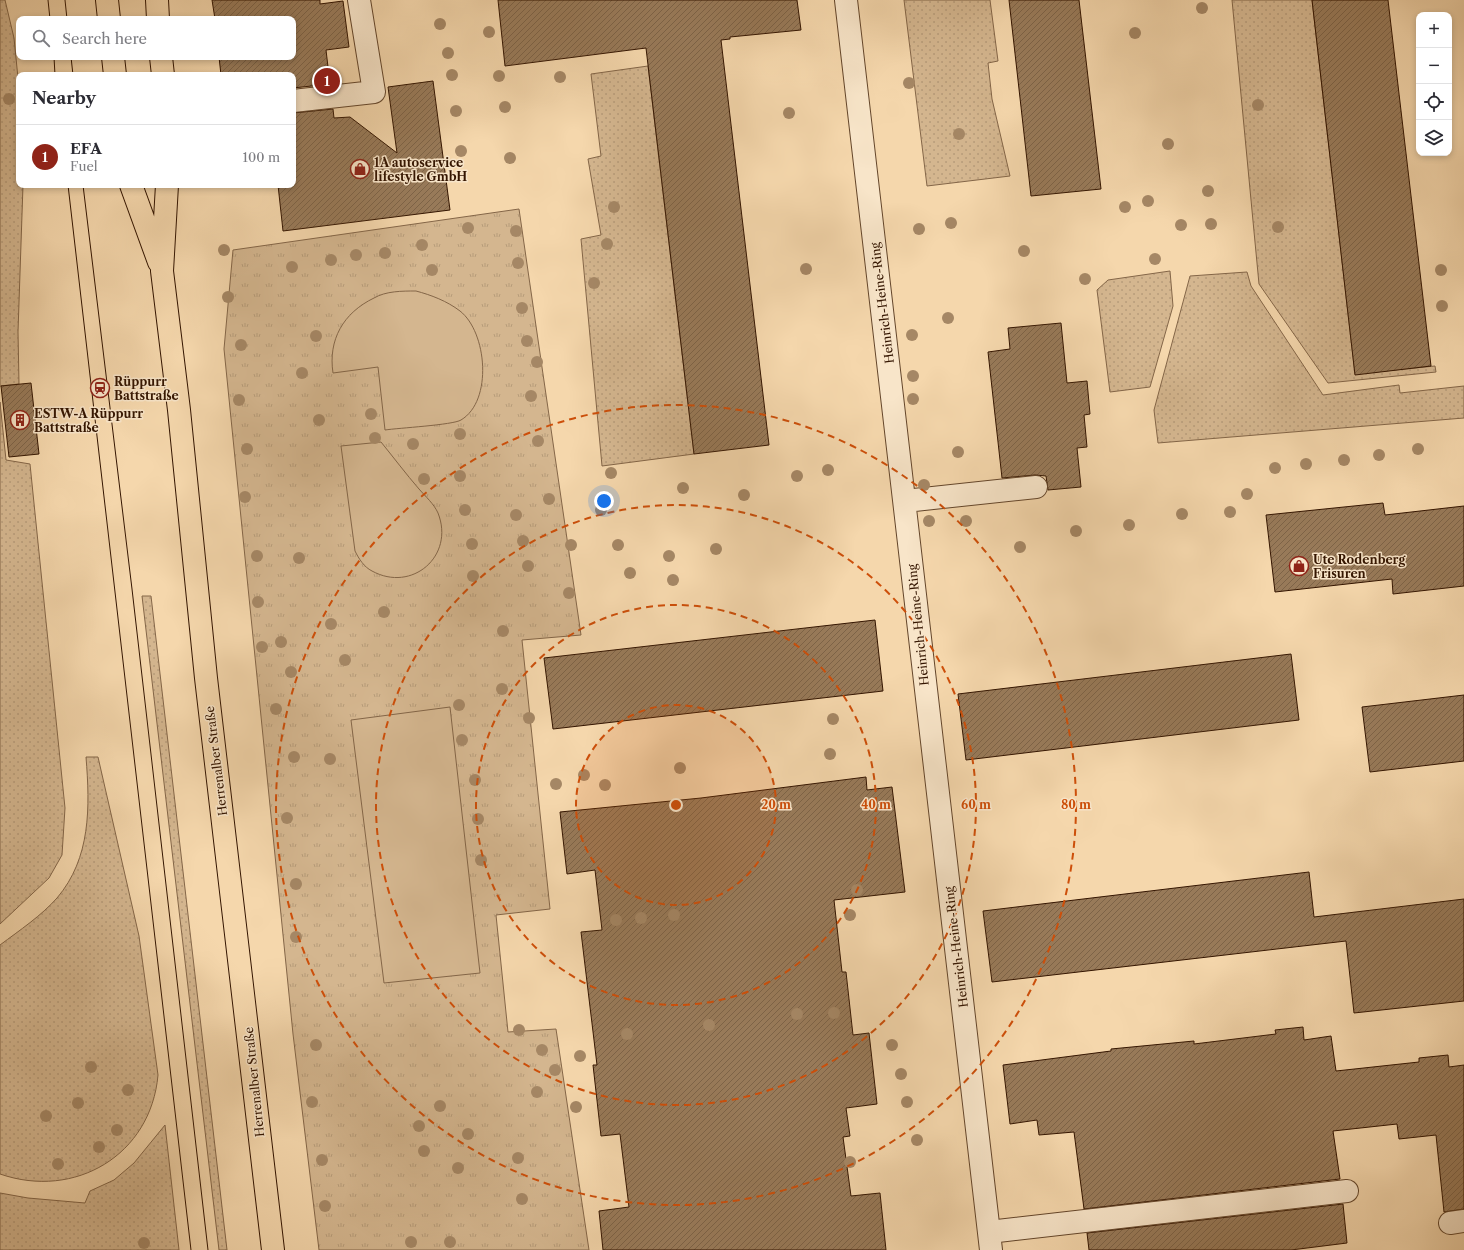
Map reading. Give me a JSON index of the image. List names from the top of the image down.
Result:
{
  "streets": {
    "main road": ["Herrenalber Straße"],
    "street": ["Heinrich-Heine-Ring"]
  },
  "places": {
    "shop": ["1A autoservice lifestyle GmbH", "Ute Rodenberg Frisuren"],
    "station": ["Rüppurr Battstraße"],
    "building": ["ESTW-A Rüppurr Battstraße"]
  },
  "page": {
    "map_buttons": ["+", "−"],
    "search": "Search here",
    "pins": "1",
    "heading": "Nearby",
    "list": [
      {
        "mark": "1",
        "name": "EFA",
        "note": "Fuel",
        "value": "100 m"
      }
    ]
  },
  "rings": [
    "20 m",
    "40 m",
    "60 m",
    "80 m"
  ]
}
